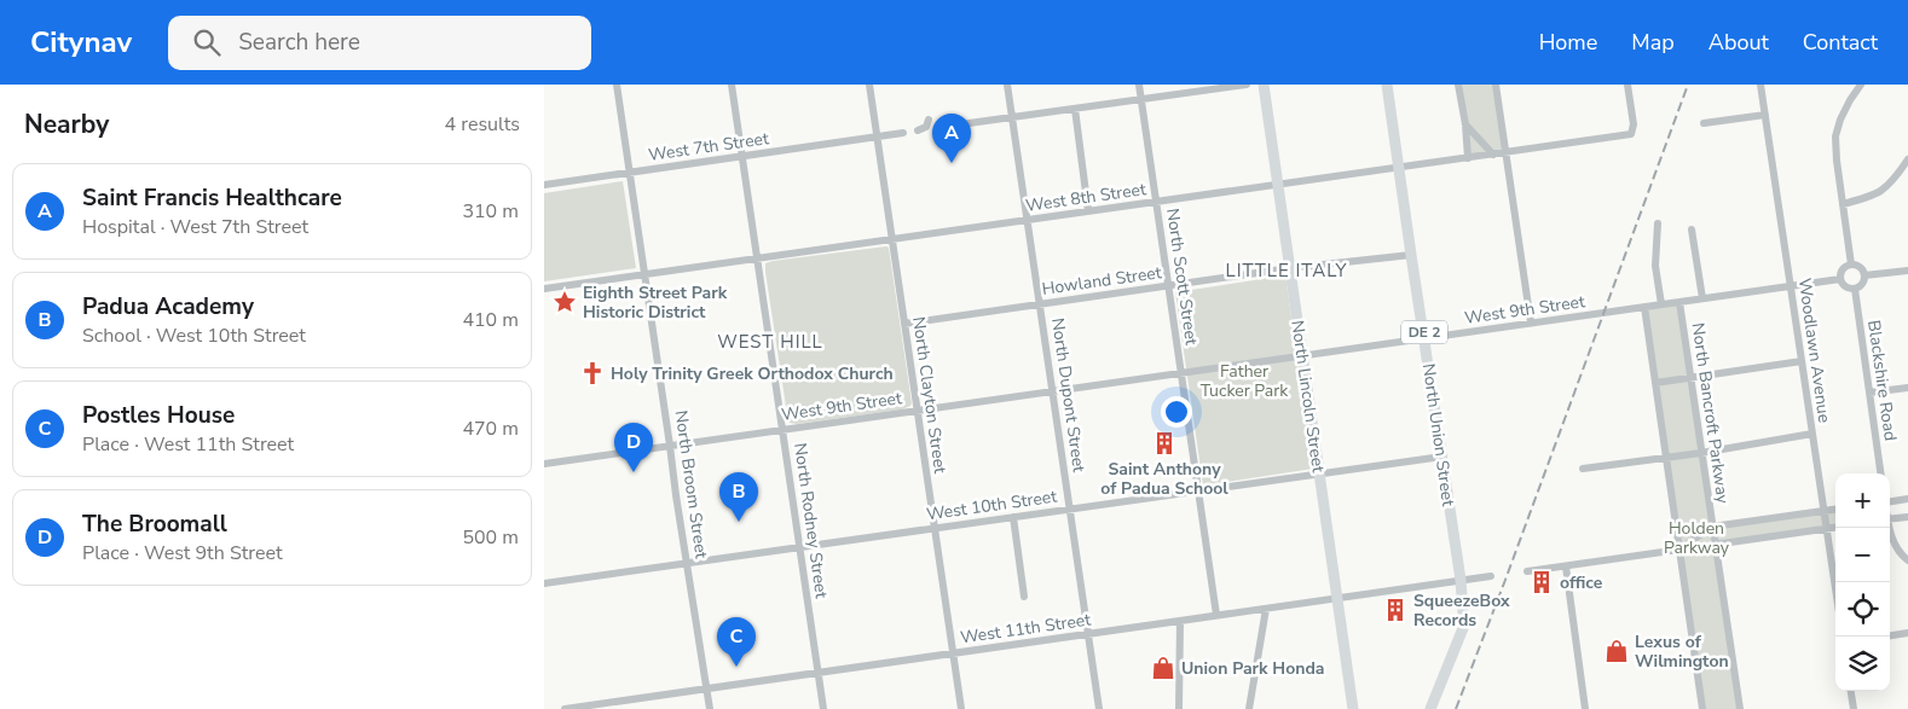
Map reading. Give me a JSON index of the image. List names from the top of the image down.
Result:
{
  "streets": {
    "main road": ["DE 2", "North Lincoln Street", "North Union Street"],
    "street": [
      "West 7th Street",
      "West 8th Street",
      "North Scott Street",
      "Howland Street",
      "West 9th Street",
      "Woodlawn Avenue",
      "Blackshire Road",
      "North Clayton Street",
      "North Dupont Street",
      "North Bancroft Parkway",
      "North Broom Street",
      "West 10th Street",
      "North Rodney Street",
      "West 11th Street"
    ]
  },
  "crossings": [
    ["West 7th Street", "North Clayton Street"],
    ["West 7th Street", "North Broom Street"],
    ["West 7th Street", "North Rodney Street"],
    ["West 8th Street", "North Scott Street"],
    ["West 8th Street", "North Clayton Street"],
    ["West 8th Street", "North Dupont Street"],
    ["West 8th Street", "North Lincoln Street"],
    ["West 8th Street", "North Union Street"],
    ["West 8th Street", "North Broom Street"],
    ["West 8th Street", "North Rodney Street"],
    ["North Scott Street", "Howland Street"],
    ["North Scott Street", "West 9th Street"],
    ["North Scott Street", "West 10th Street"],
    ["North Scott Street", "West 11th Street"],
    ["Howland Street", "North Clayton Street"],
    ["Howland Street", "North Dupont Street"],
    ["Howland Street", "North Lincoln Street"],
    ["Howland Street", "North Union Street"],
    ["West 9th Street", "Woodlawn Avenue"],
    ["West 9th Street", "Blackshire Road"],
    ["West 9th Street", "North Clayton Street"],
    ["West 9th Street", "North Dupont Street"],
    ["West 9th Street", "North Lincoln Street"],
    ["West 9th Street", "North Bancroft Parkway"],
    ["West 9th Street", "North Union Street"],
    ["West 9th Street", "North Broom Street"],
    ["West 9th Street", "North Rodney Street"],
    ["North Clayton Street", "West 10th Street"],
    ["North Clayton Street", "West 11th Street"],
    ["North Dupont Street", "West 10th Street"],
    ["North Dupont Street", "West 11th Street"],
    ["North Lincoln Street", "West 10th Street"],
    ["North Lincoln Street", "West 11th Street"],
    ["North Union Street", "West 10th Street"],
    ["North Union Street", "West 11th Street"],
    ["North Broom Street", "West 10th Street"],
    ["North Broom Street", "West 11th Street"],
    ["West 10th Street", "North Rodney Street"],
    ["North Rodney Street", "West 11th Street"]
  ],
  "districts": ["LITTLE ITALY", "WEST HILL"],
  "parks": ["Father Tucker Park", "Holden Parkway"],
  "places": {
    "place": ["Eighth Street Park Historic District"],
    "church": ["Holy Trinity Greek Orthodox Church"],
    "building": ["Saint Anthony of Padua School", "office", "SqueezeBox Records"],
    "shop": ["Lexus of Wilmington", "Union Park Honda"]
  },
  "page": {
    "header": "Citynav",
    "search": "Search here",
    "nav": [
      "Home",
      "Map",
      "About",
      "Contact"
    ],
    "heading": ["Nearby", "4 results"],
    "pins": [
      "A",
      "D",
      "B",
      "C"
    ],
    "list": [
      {
        "mark": "A",
        "name": "Saint Francis Healthcare",
        "note": "Hospital · West 7th Street",
        "value": "310 m"
      },
      {
        "mark": "B",
        "name": "Padua Academy",
        "note": "School · West 10th Street",
        "value": "410 m"
      },
      {
        "mark": "C",
        "name": "Postles House",
        "note": "Place · West 11th Street",
        "value": "470 m"
      },
      {
        "mark": "D",
        "name": "The Broomall",
        "note": "Place · West 9th Street",
        "value": "500 m"
      }
    ],
    "map_buttons": ["+", "−"]
  }
}
